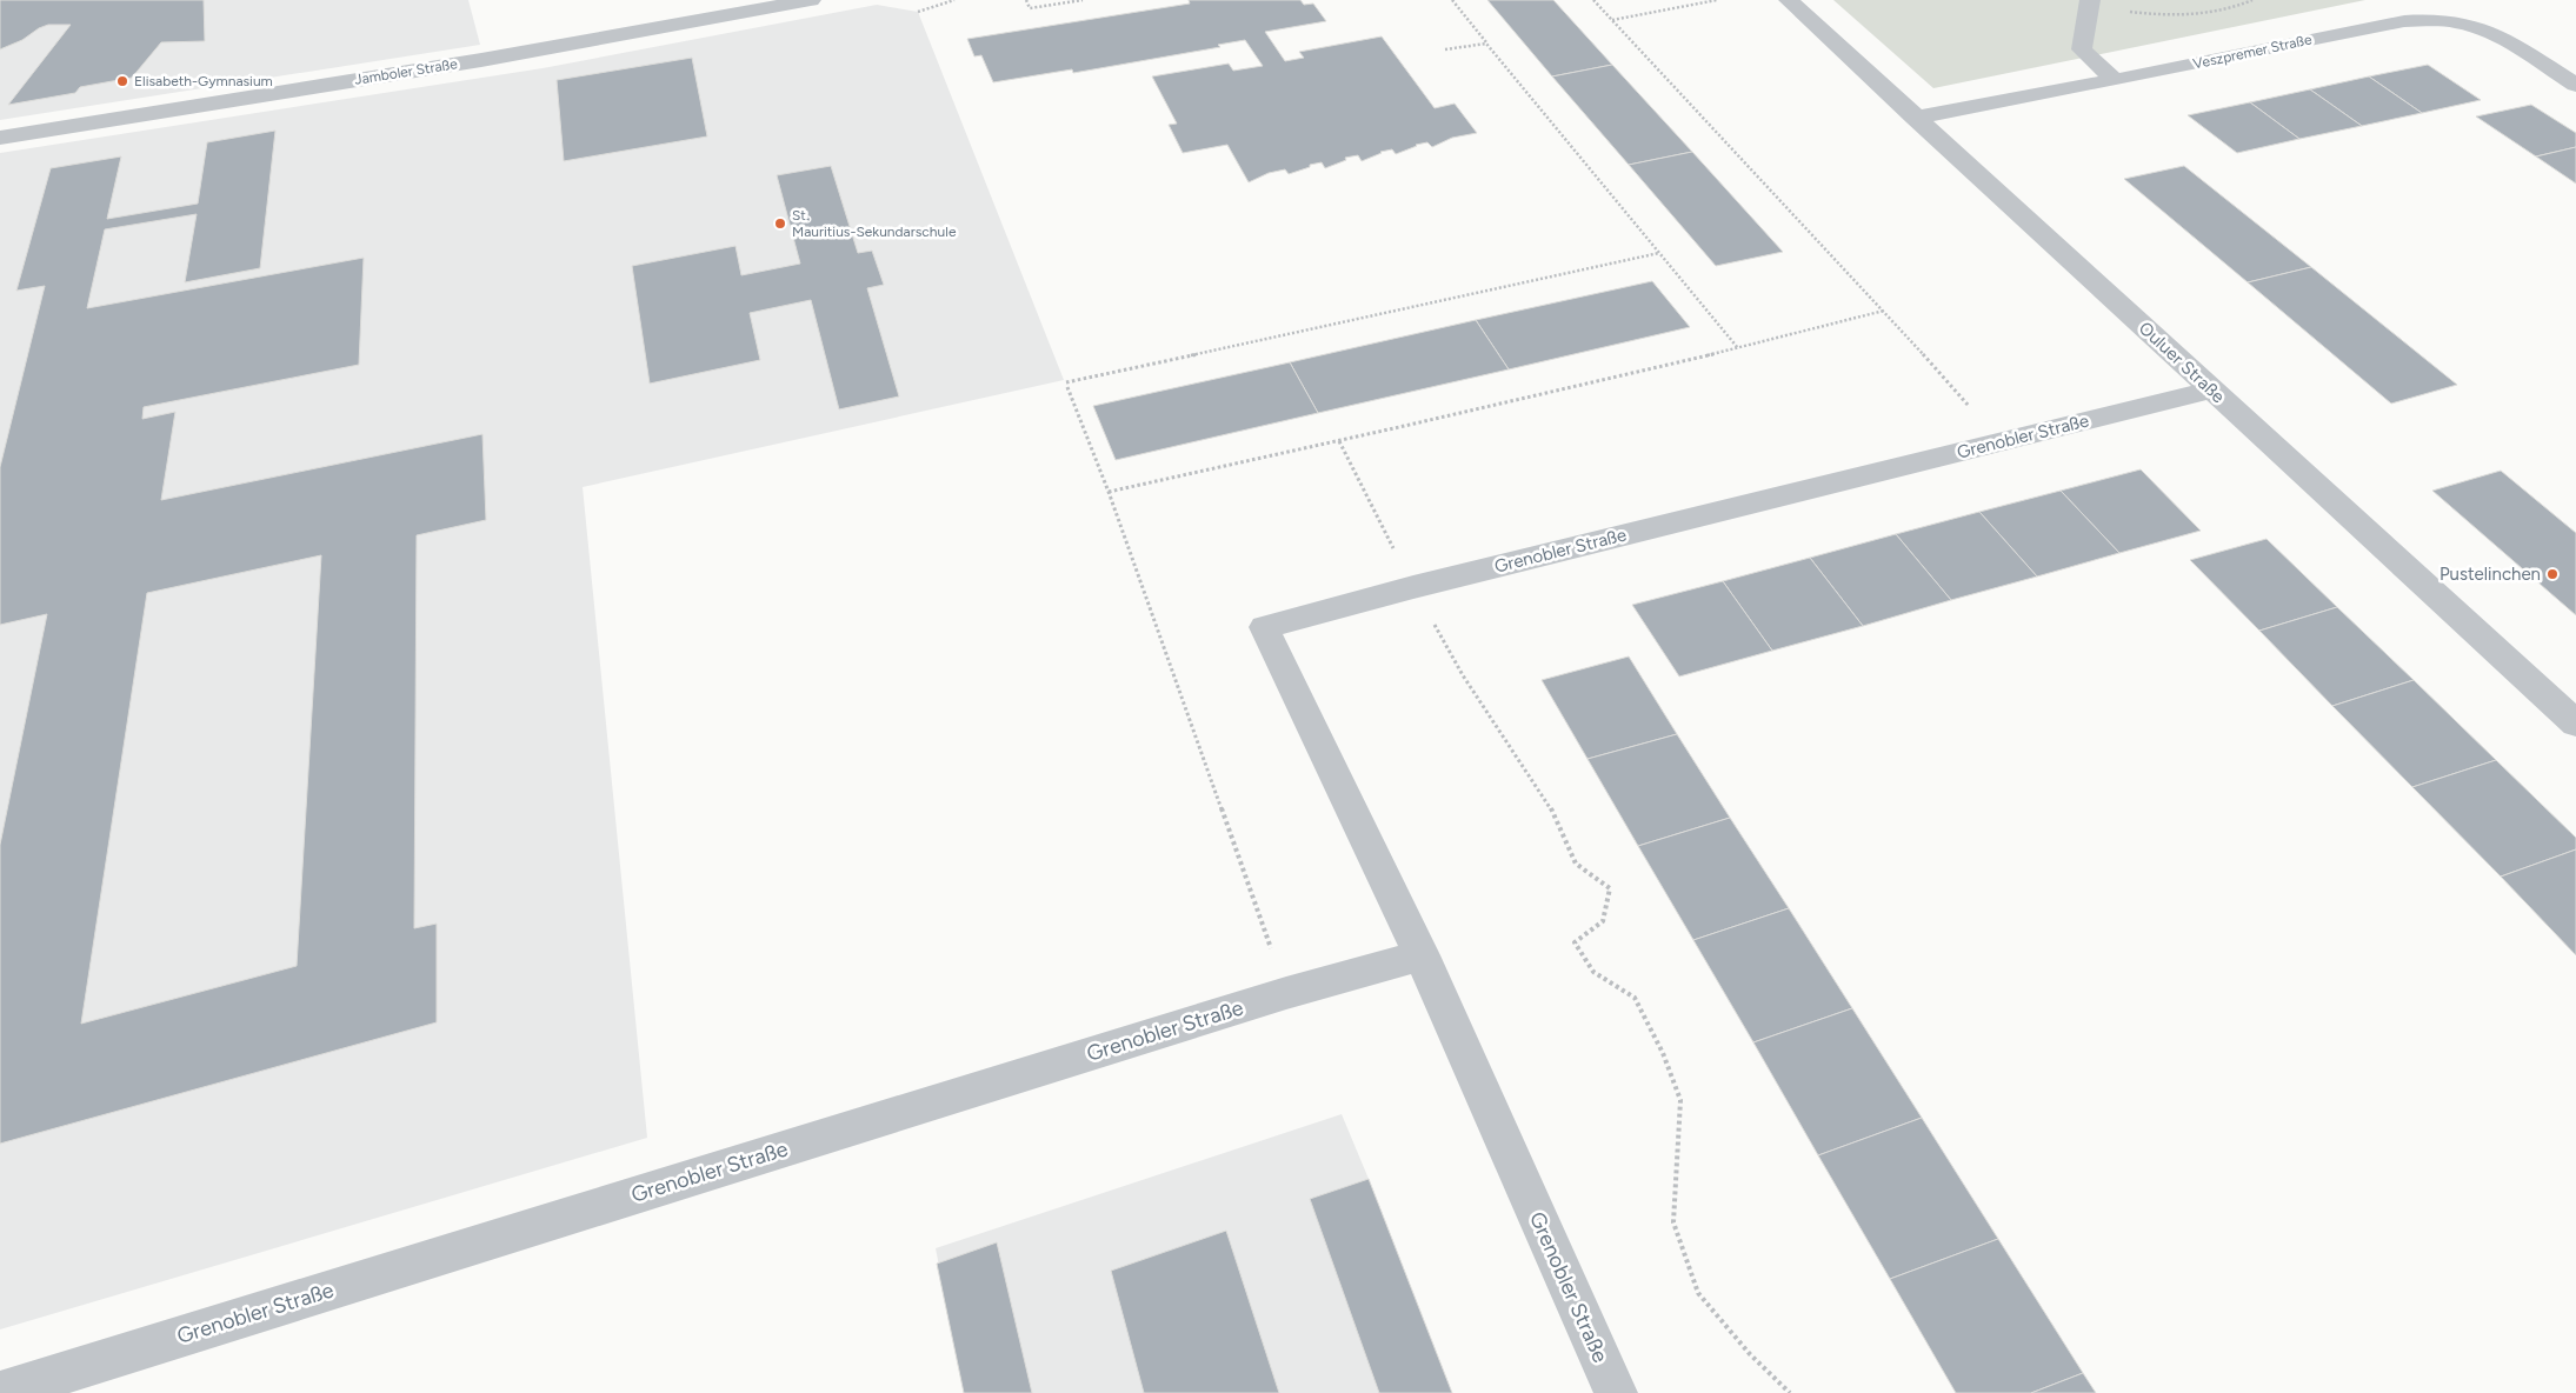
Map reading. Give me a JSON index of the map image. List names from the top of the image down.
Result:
{
  "streets": {
    "street": [
      "Veszpremer Straße",
      "Jamboler Straße",
      "Ouluer Straße",
      "Grenobler Straße"
    ]
  },
  "crossings": [
    ["Veszpremer Straße", "Ouluer Straße"],
    ["Ouluer Straße", "Grenobler Straße"]
  ],
  "places": ["Elisabeth-Gymnasium", "St. Mauritius-Sekundarschule", "Pustelinchen"]
}
